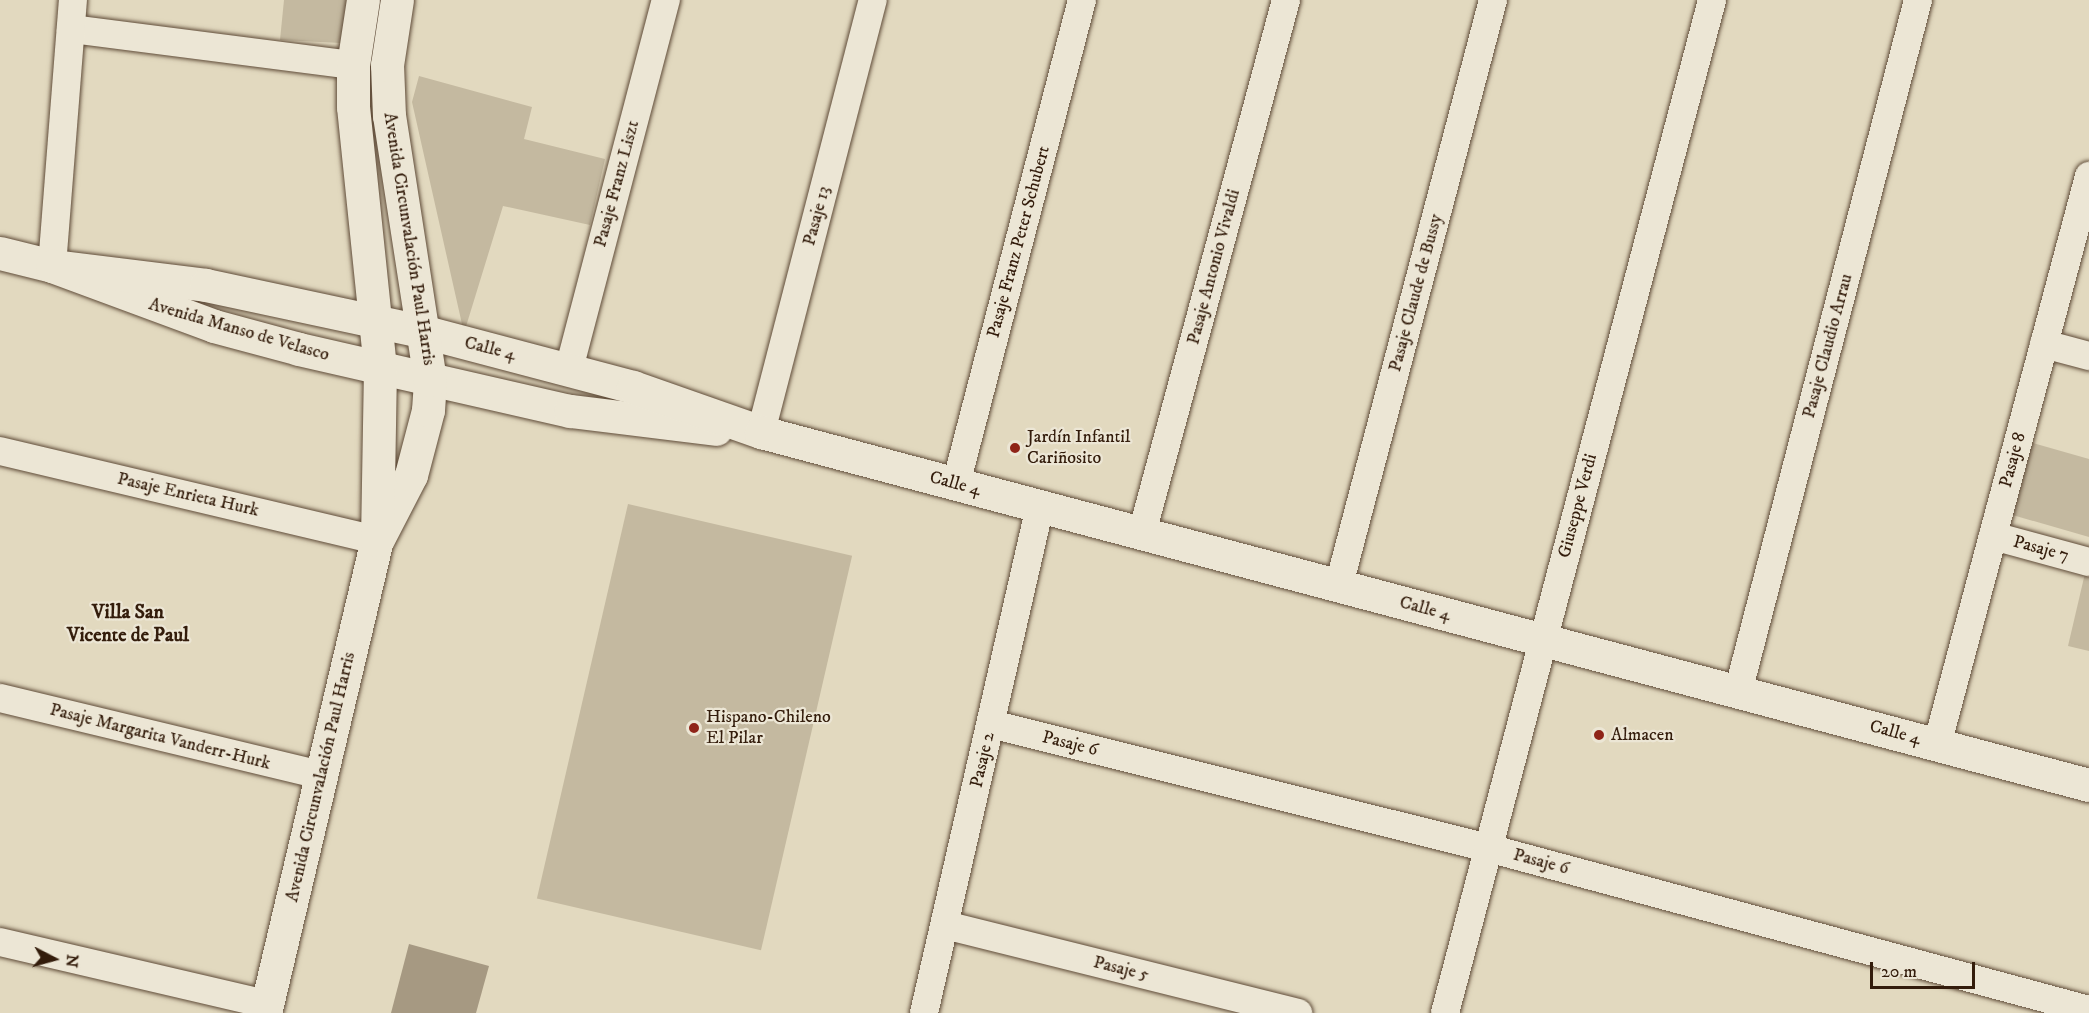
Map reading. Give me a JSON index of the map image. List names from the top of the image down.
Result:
{
  "streets": {
    "street": [
      "Pasaje Franz Liszt",
      "Pasaje 13",
      "Avenida Circunvalación Paul Harris",
      "Pasaje Franz Peter Schubert",
      "Pasaje Antonio Vivaldi",
      "Pasaje Claude de Bussy",
      "Avenida Manso de Velasco",
      "Pasaje Claudio Arrau",
      "Calle 4",
      "Pasaje 8",
      "Pasaje Enrieta Hurk",
      "Giuseppe Verdi",
      "Pasaje 7",
      "Pasaje Margarita Vanderr-Hurk",
      "Pasaje 6",
      "Pasaje 2",
      "Pasaje 5"
    ]
  },
  "crossings": [
    ["Pasaje Franz Liszt", "Calle 4"],
    ["Pasaje 13", "Calle 4"],
    ["Avenida Circunvalación Paul Harris", "Avenida Manso de Velasco"],
    ["Avenida Circunvalación Paul Harris", "Calle 4"],
    ["Avenida Circunvalación Paul Harris", "Pasaje Enrieta Hurk"],
    ["Avenida Circunvalación Paul Harris", "Pasaje Margarita Vanderr-Hurk"],
    ["Pasaje Franz Peter Schubert", "Calle 4"],
    ["Pasaje Antonio Vivaldi", "Calle 4"],
    ["Pasaje Claude de Bussy", "Calle 4"],
    ["Avenida Manso de Velasco", "Calle 4"],
    ["Pasaje Claudio Arrau", "Calle 4"],
    ["Calle 4", "Pasaje 8"],
    ["Calle 4", "Giuseppe Verdi"],
    ["Calle 4", "Pasaje 2"],
    ["Pasaje 8", "Pasaje 7"],
    ["Giuseppe Verdi", "Pasaje 6"],
    ["Pasaje 6", "Pasaje 2"],
    ["Pasaje 2", "Pasaje 5"]
  ],
  "districts": ["Villa San Vicente de Paul"],
  "places": ["Jardín Infantil Cariñosito", "Hispano-Chileno El Pilar", "Almacen"],
  "scale_bar": "20 m",
  "north": "right"
}
